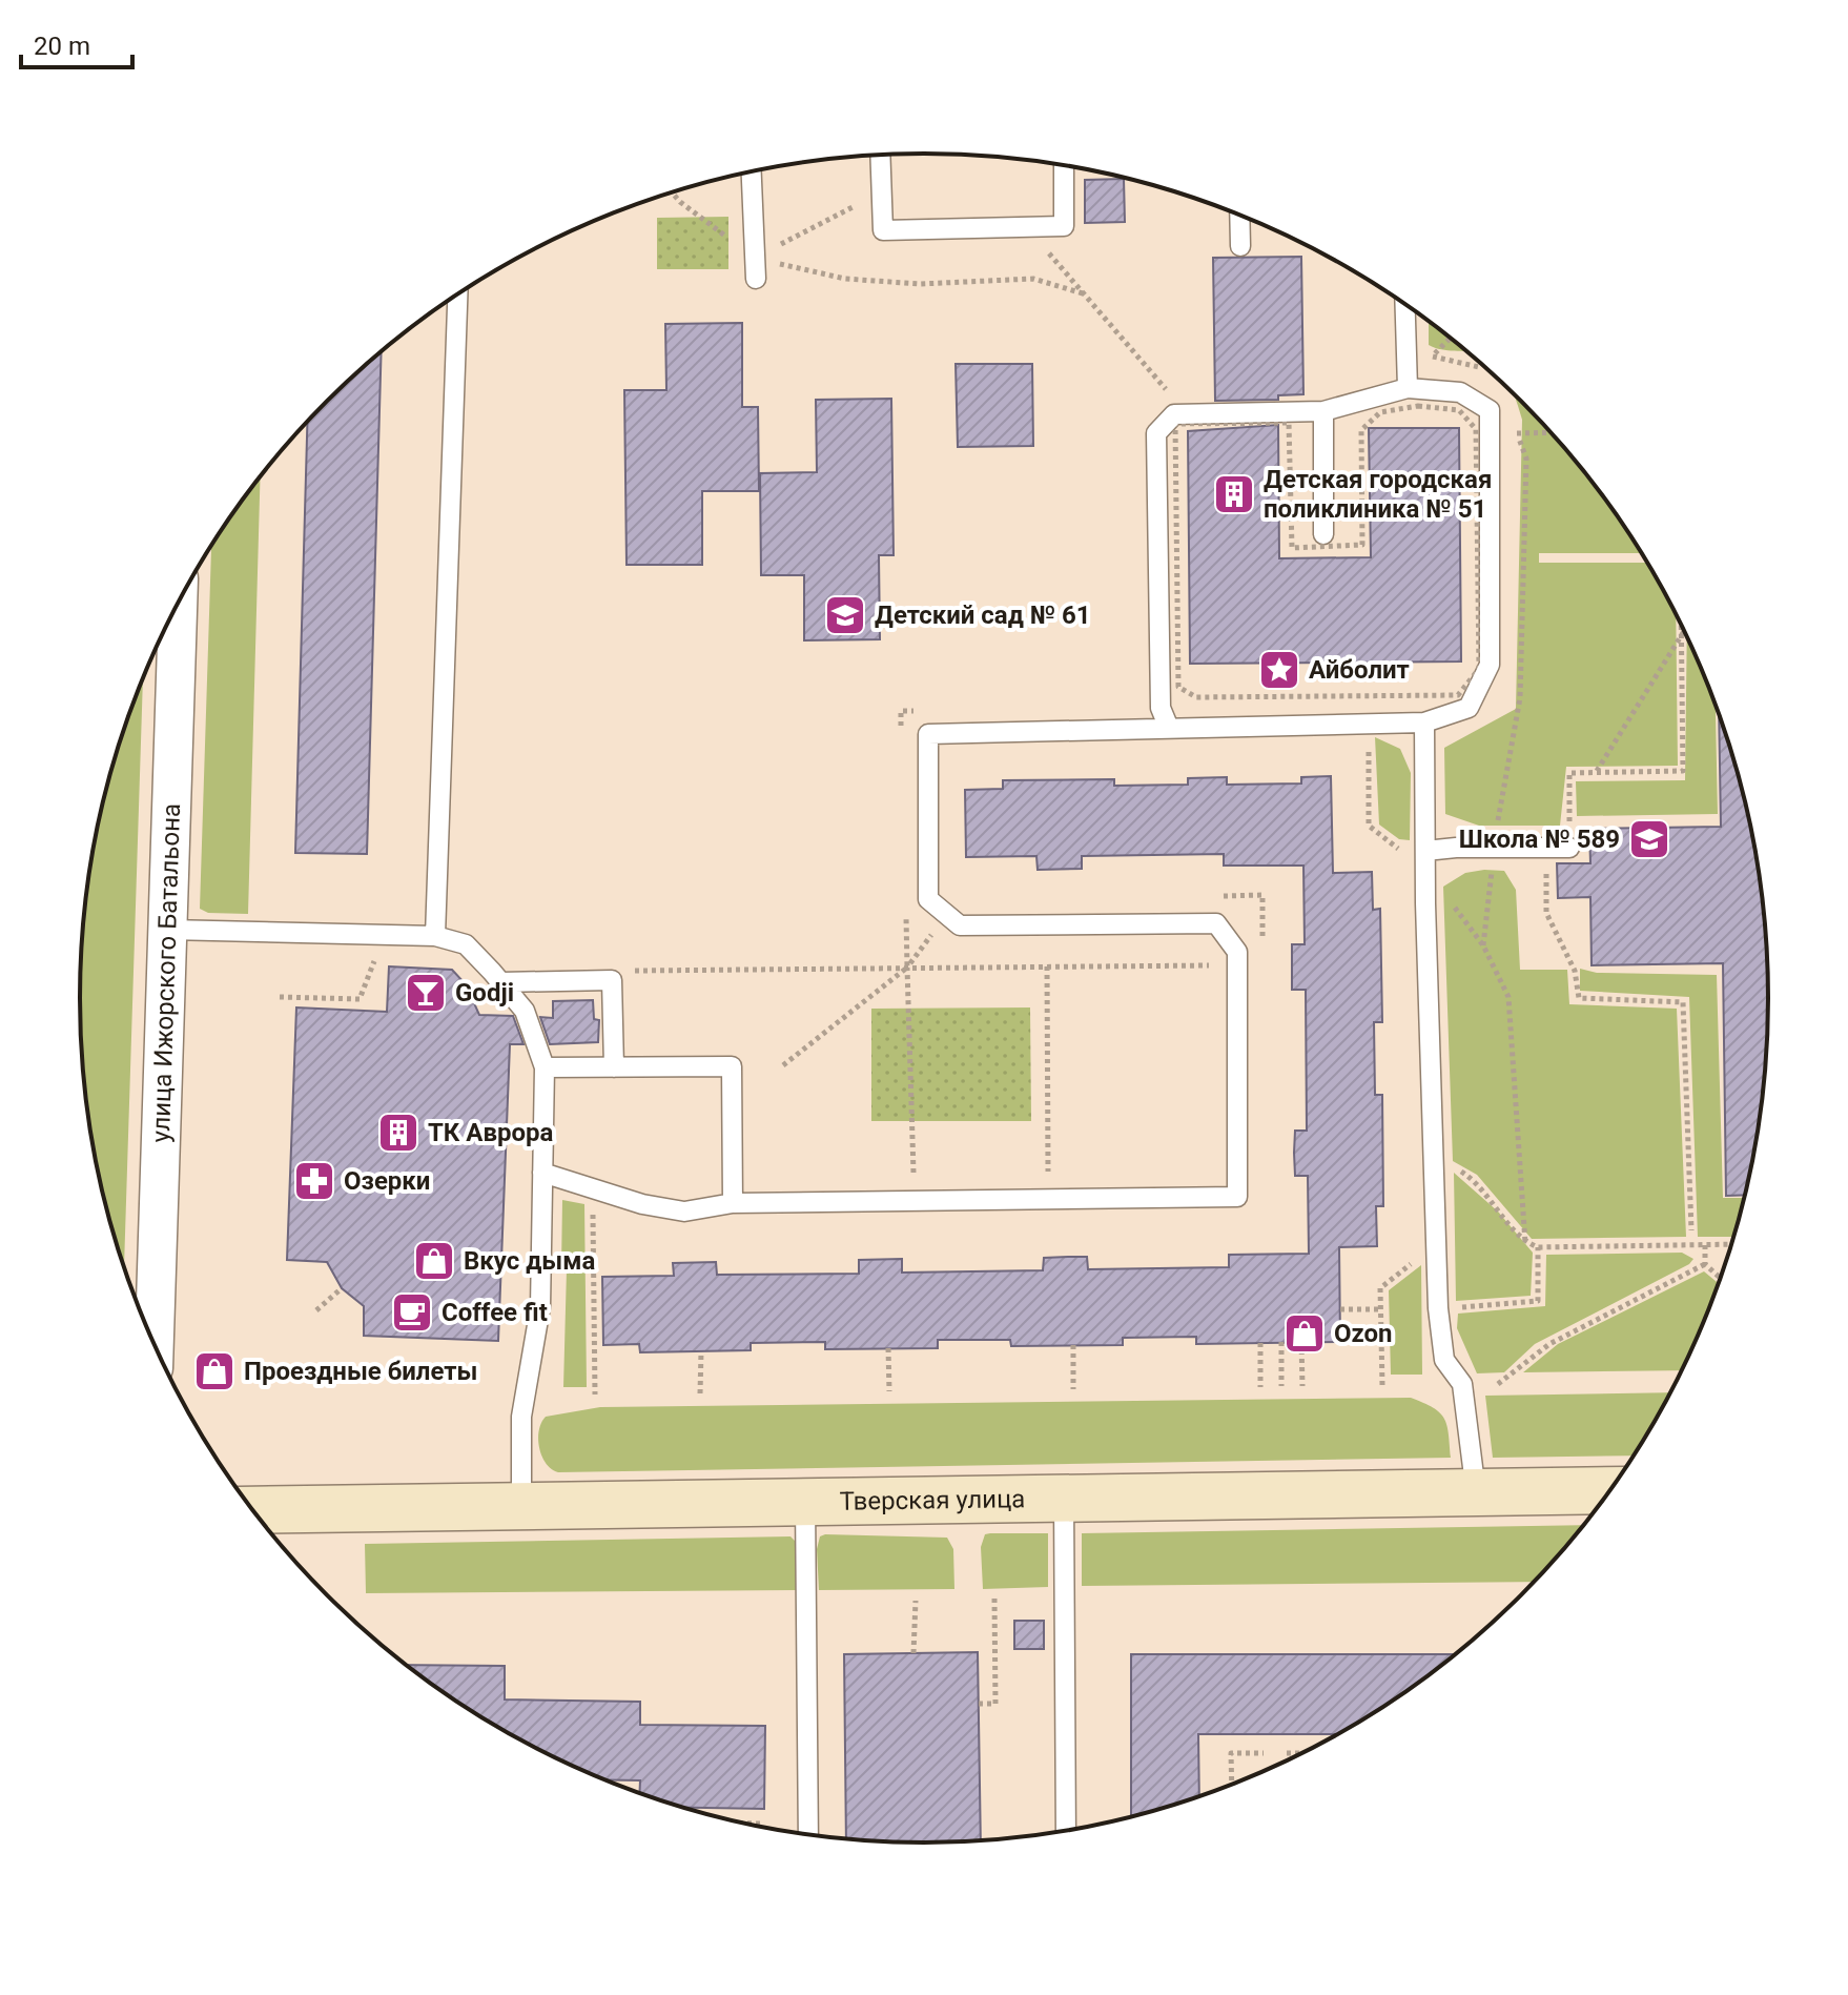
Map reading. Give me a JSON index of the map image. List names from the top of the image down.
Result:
{
  "streets": {
    "main road": ["Тверская улица"],
    "street": ["улица Ижорского Батальона"]
  },
  "places": {
    "building": ["Детская городская поликлиника № 51", "ТК Аврора"],
    "school or university": ["Детский сад № 61", "Школа № 589"],
    "place": ["Айболит"],
    "bar": ["Godji"],
    "pharmacy": ["Озерки"],
    "shop": ["Вкус дыма", "Ozon", "Проездные билеты"],
    "cafe": ["Coffee fit"]
  },
  "scale_bar": "20 m"
}
